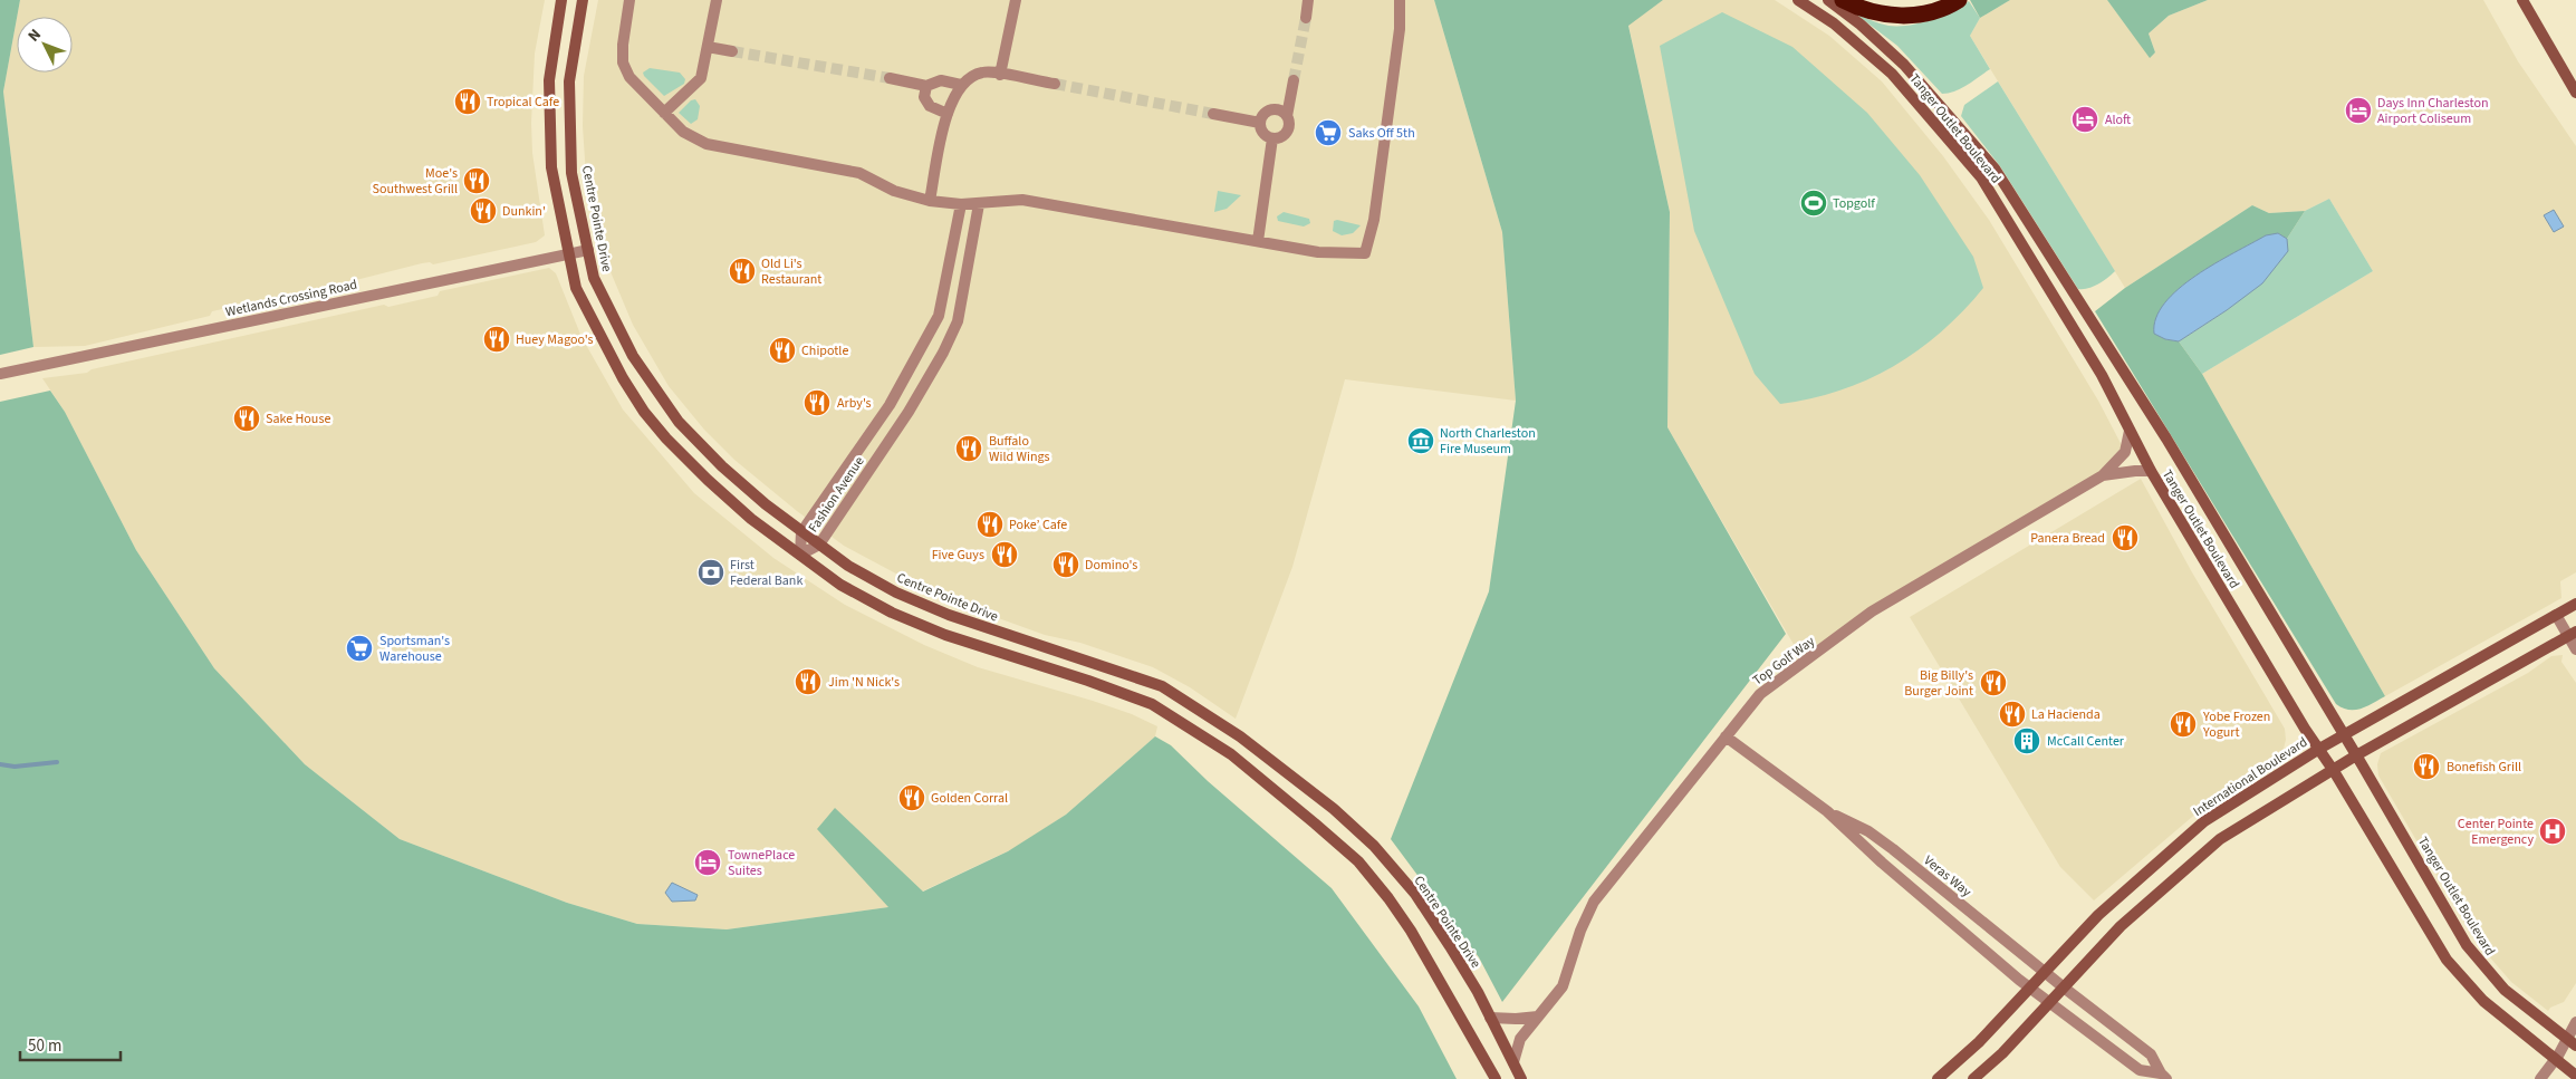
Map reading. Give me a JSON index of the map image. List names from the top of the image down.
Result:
{
  "streets": {
    "street": [
      "Tanger Outlet Boulevard",
      "Centre Pointe Drive",
      "Wetlands Crossing Road",
      "Fashion Avenue",
      "Top Golf Way",
      "International Boulevard",
      "Veras Way"
    ]
  },
  "crossings": [
    ["Tanger Outlet Boulevard", "Top Golf Way"],
    ["Tanger Outlet Boulevard", "International Boulevard"],
    ["Centre Pointe Drive", "Wetlands Crossing Road"],
    ["Centre Pointe Drive", "Fashion Avenue"],
    ["Centre Pointe Drive", "Top Golf Way"],
    ["Top Golf Way", "Veras Way"],
    ["International Boulevard", "Veras Way"]
  ],
  "places": {
    "restaurant": [
      "Tropical Cafe",
      "Moe's Southwest Grill",
      "Dunkin'",
      "Old Li's Restaurant",
      "Huey Magoo's",
      "Chipotle",
      "Arby's",
      "Sake House",
      "Buffalo Wild Wings",
      "Poke’ Cafe",
      "Panera Bread",
      "Five Guys",
      "Domino's",
      "Jim 'N Nick's",
      "Big Billy's Burger Joint",
      "La Hacienda",
      "Yobe Frozen Yogurt",
      "Bonefish Grill",
      "Golden Corral"
    ],
    "hotel": ["Days Inn Charleston Airport Coliseum", "Aloft", "TownePlace Suites"],
    "supermarket": ["Saks Off 5th", "Sportsman's Warehouse"],
    "sports": ["Topgolf"],
    "museum": ["North Charleston Fire Museum"],
    "bank": ["First Federal Bank"],
    "building": ["McCall Center"],
    "hospital": ["Center Pointe Emergency"]
  },
  "scale_bar": "50 m",
  "north": "top left"
}
